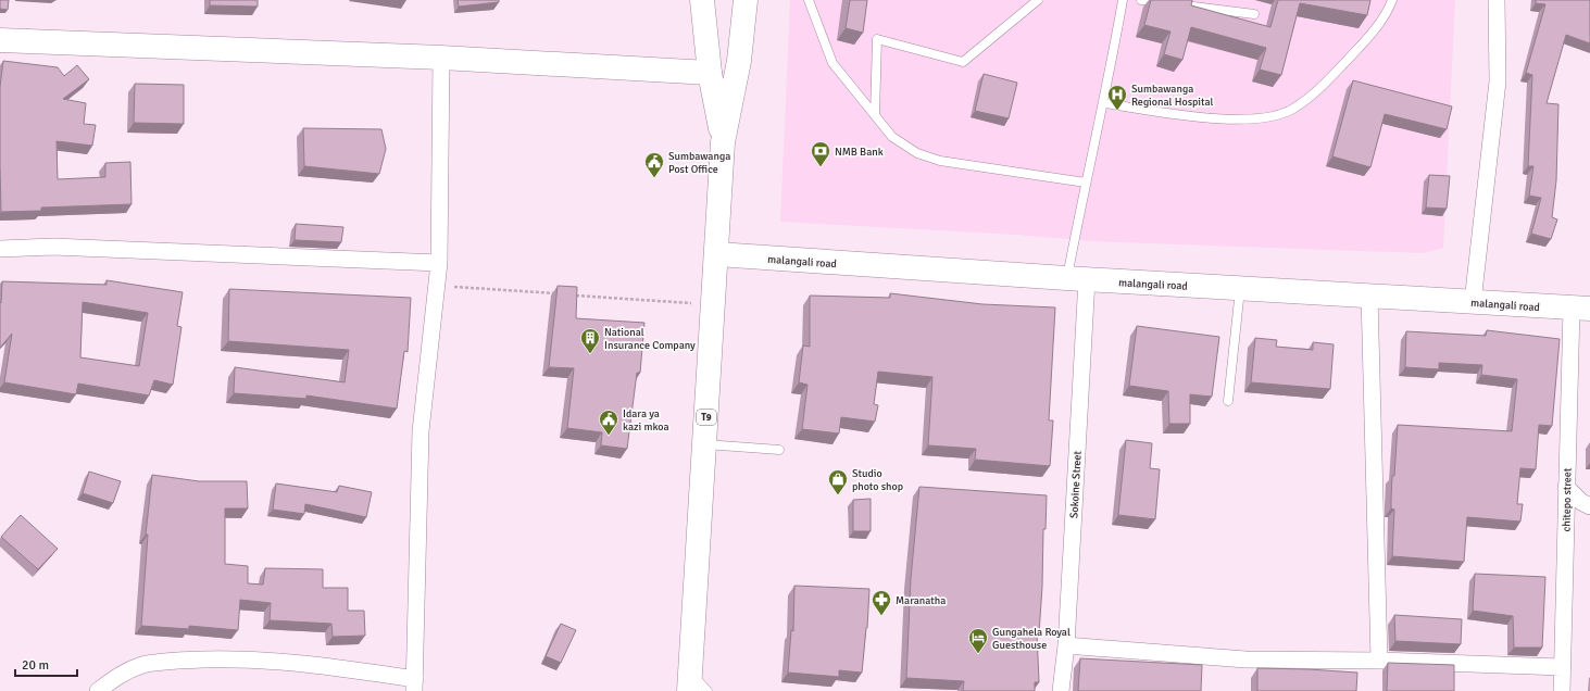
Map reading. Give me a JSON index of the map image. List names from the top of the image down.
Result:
{
  "streets": {
    "main road": ["malangali road", "T9"],
    "street": ["Sokoine Street", "chitepo street"]
  },
  "crossings": [
    ["malangali road", "T9"],
    ["malangali road", "Sokoine Street"],
    ["malangali road", "chitepo street"]
  ],
  "places": {
    "hospital": ["Sumbawanga Regional Hospital"],
    "bank": ["NMB Bank"],
    "public building": ["Sumbawanga Post Office", "Idara ya kazi mkoa"],
    "building": ["National Insurance Company"],
    "shop": ["Studio photo shop"],
    "pharmacy": ["Maranatha"],
    "hotel": ["Gungahela Royal Guesthouse"]
  },
  "scale_bar": "20 m"
}
